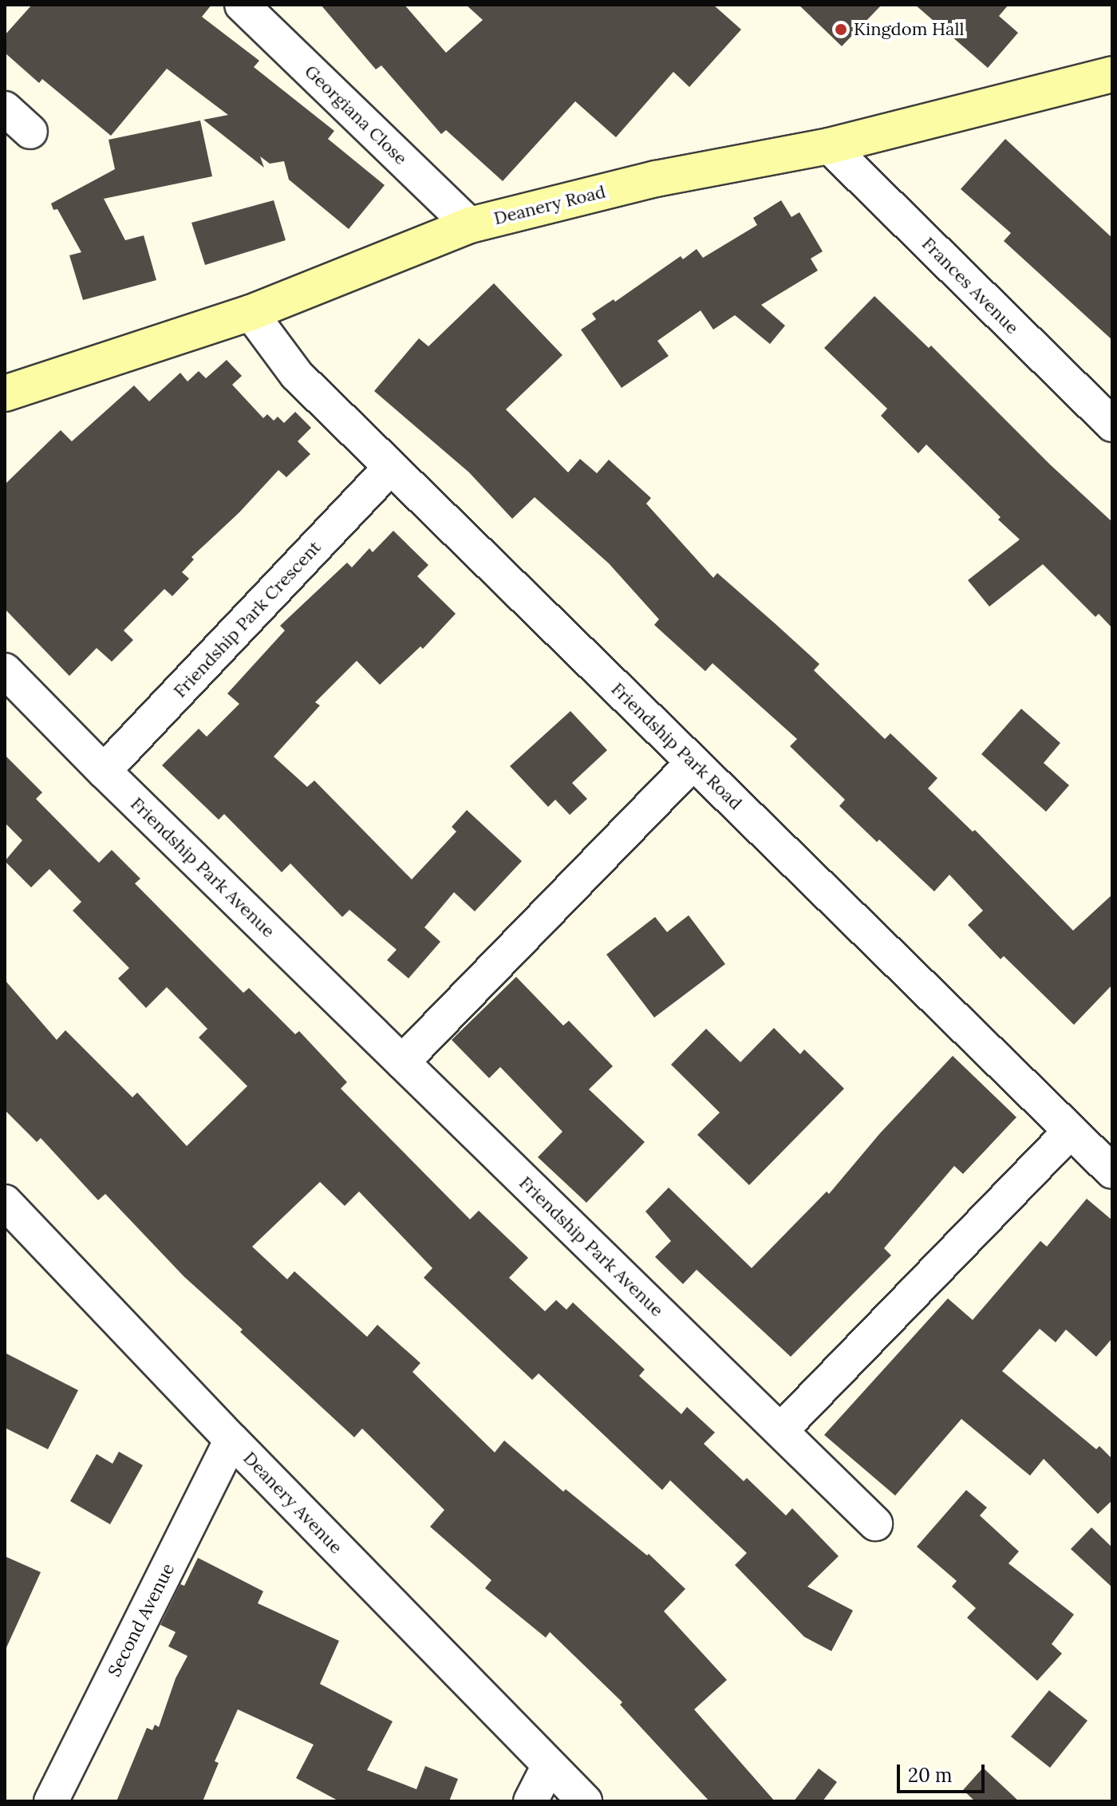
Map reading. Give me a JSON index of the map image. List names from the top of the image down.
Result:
{
  "streets": {
    "street": [
      "Georgiana Close",
      "Deanery Road",
      "Frances Avenue",
      "Friendship Park Crescent",
      "Friendship Park Road",
      "Friendship Park Avenue",
      "Deanery Avenue",
      "Second Avenue"
    ]
  },
  "crossings": [
    ["Georgiana Close", "Deanery Road"],
    ["Deanery Road", "Frances Avenue"],
    ["Deanery Road", "Friendship Park Road"],
    ["Friendship Park Crescent", "Friendship Park Road"],
    ["Friendship Park Crescent", "Friendship Park Avenue"],
    ["Deanery Avenue", "Second Avenue"]
  ],
  "places": ["Kingdom Hall"],
  "scale_bar": "20 m"
}
